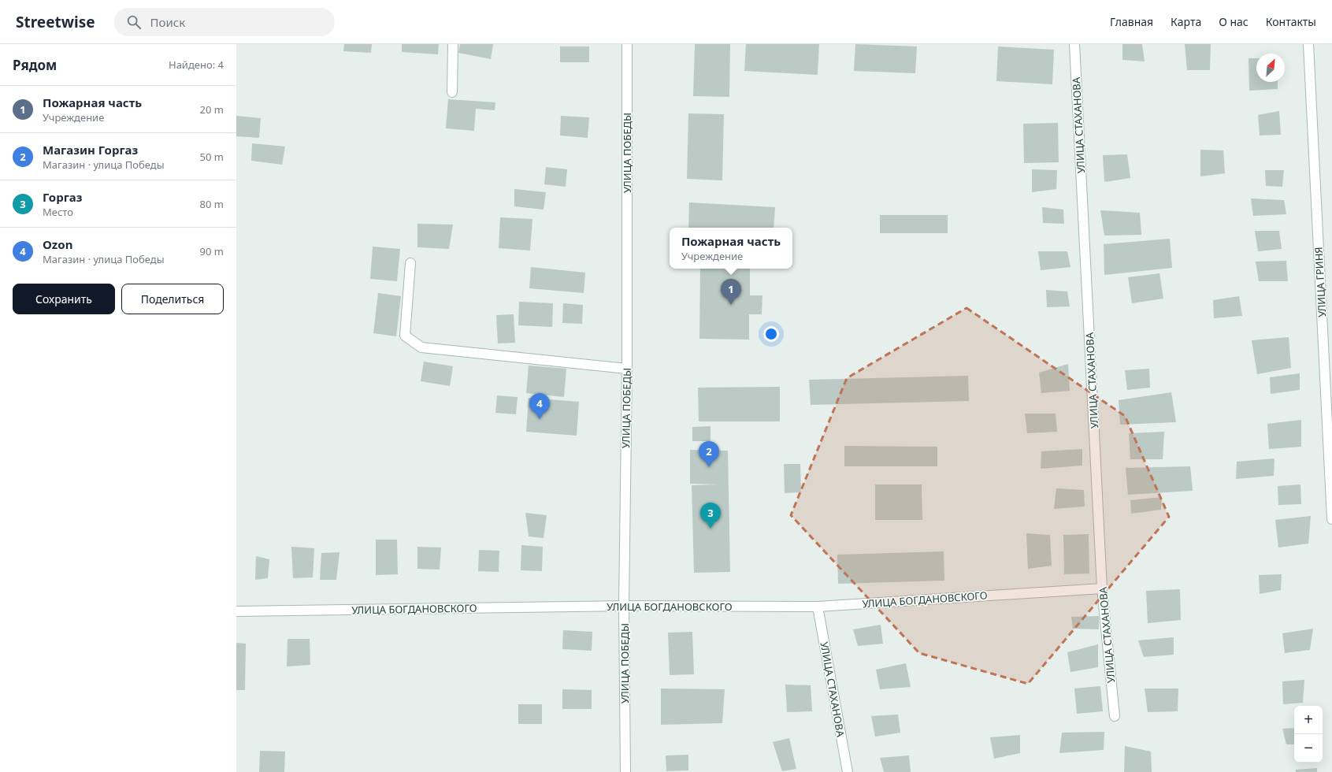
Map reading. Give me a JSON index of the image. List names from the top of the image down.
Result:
{
  "streets": {
    "street": [
      "УЛИЦА СТАХАНОВА",
      "УЛИЦА ПОБЕДЫ",
      "УЛИЦА ГРИНЯ",
      "УЛИЦА БОГДАНОВСКОГО"
    ]
  },
  "crossings": [
    ["УЛИЦА СТАХАНОВА", "УЛИЦА БОГДАНОВСКОГО"],
    ["УЛИЦА ПОБЕДЫ", "УЛИЦА БОГДАНОВСКОГО"]
  ],
  "north": "top right",
  "page": {
    "header": "Streetwise",
    "search": "Поиск",
    "nav": [
      "Главная",
      "Карта",
      "О нас",
      "Контакты"
    ],
    "heading": ["Рядом", "Найдено: 4"],
    "list": [
      {
        "mark": "1",
        "name": "Пожарная часть",
        "note": "Учреждение",
        "value": "20 m"
      },
      {
        "mark": "2",
        "name": "Магазин Горгаз",
        "note": "Магазин · улица Победы",
        "value": "50 m"
      },
      {
        "mark": "3",
        "name": "Горгаз",
        "note": "Место",
        "value": "80 m"
      },
      {
        "mark": "4",
        "name": "Ozon",
        "note": "Магазин · улица Победы",
        "value": "90 m"
      }
    ],
    "popup": ["Пожарная часть", "Учреждение"],
    "buttons": ["Сохранить", "Поделиться"],
    "pins": [
      "1",
      "4",
      "2",
      "3"
    ],
    "map_buttons": ["+", "−"]
  }
}
